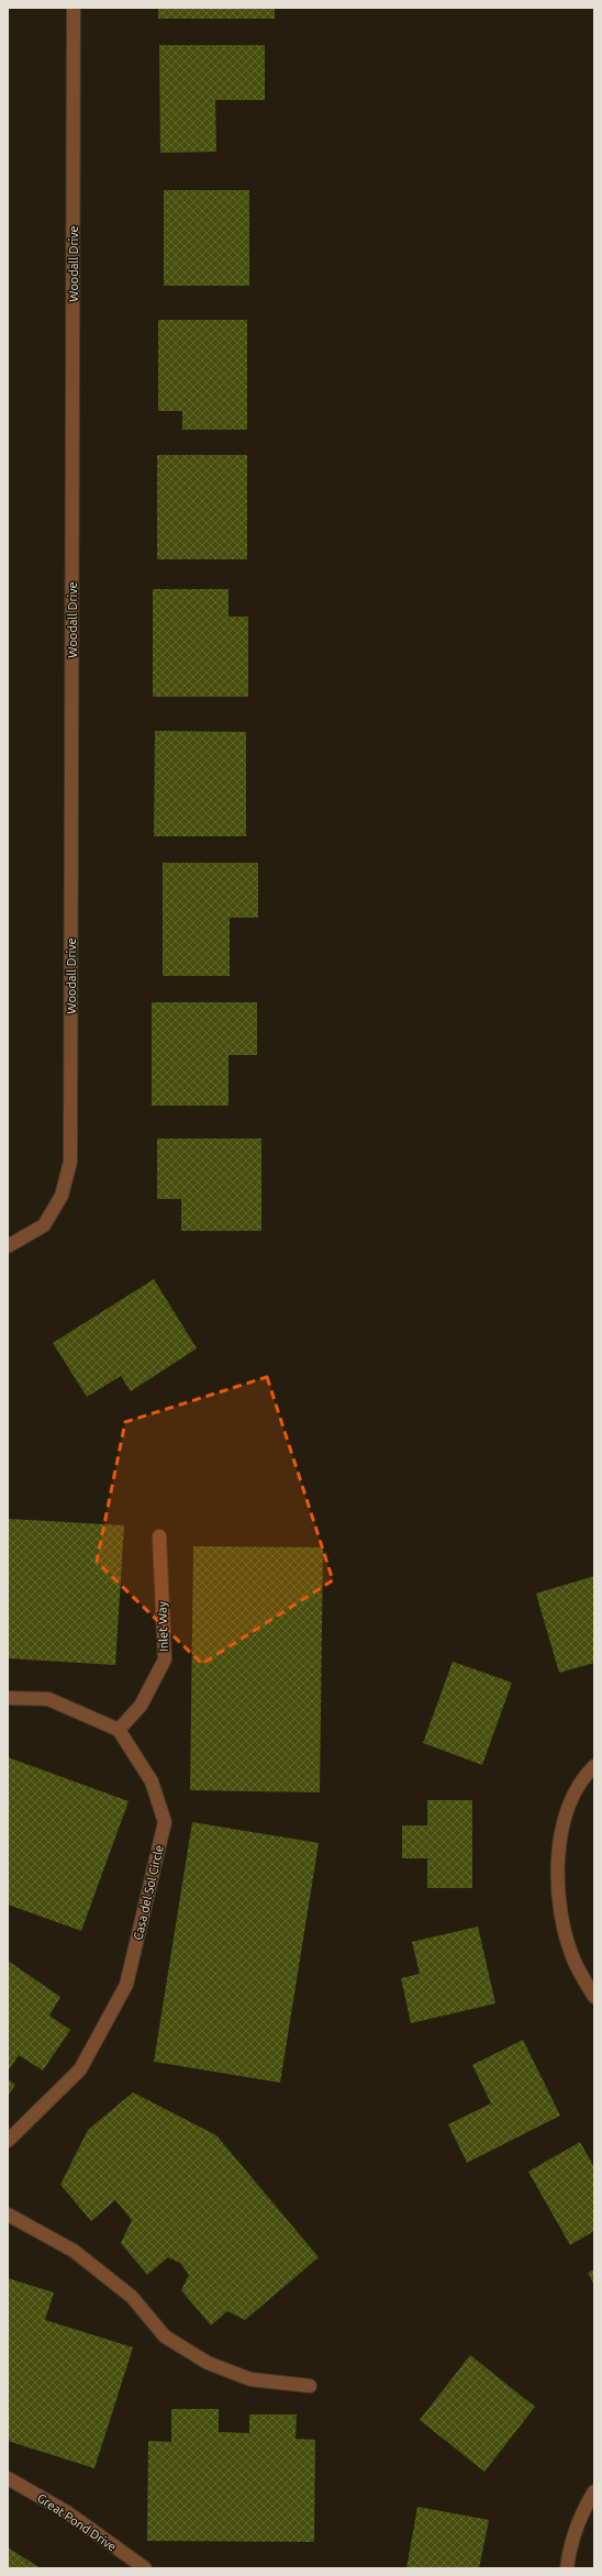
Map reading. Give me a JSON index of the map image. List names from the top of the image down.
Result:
{
  "streets": {
    "street": [
      "Woodall Drive",
      "Inlet Way",
      "Casa del Sol Circle",
      "Great Pond Drive"
    ]
  },
  "crossings": [
    ["Inlet Way", "Casa del Sol Circle"]
  ]
}
